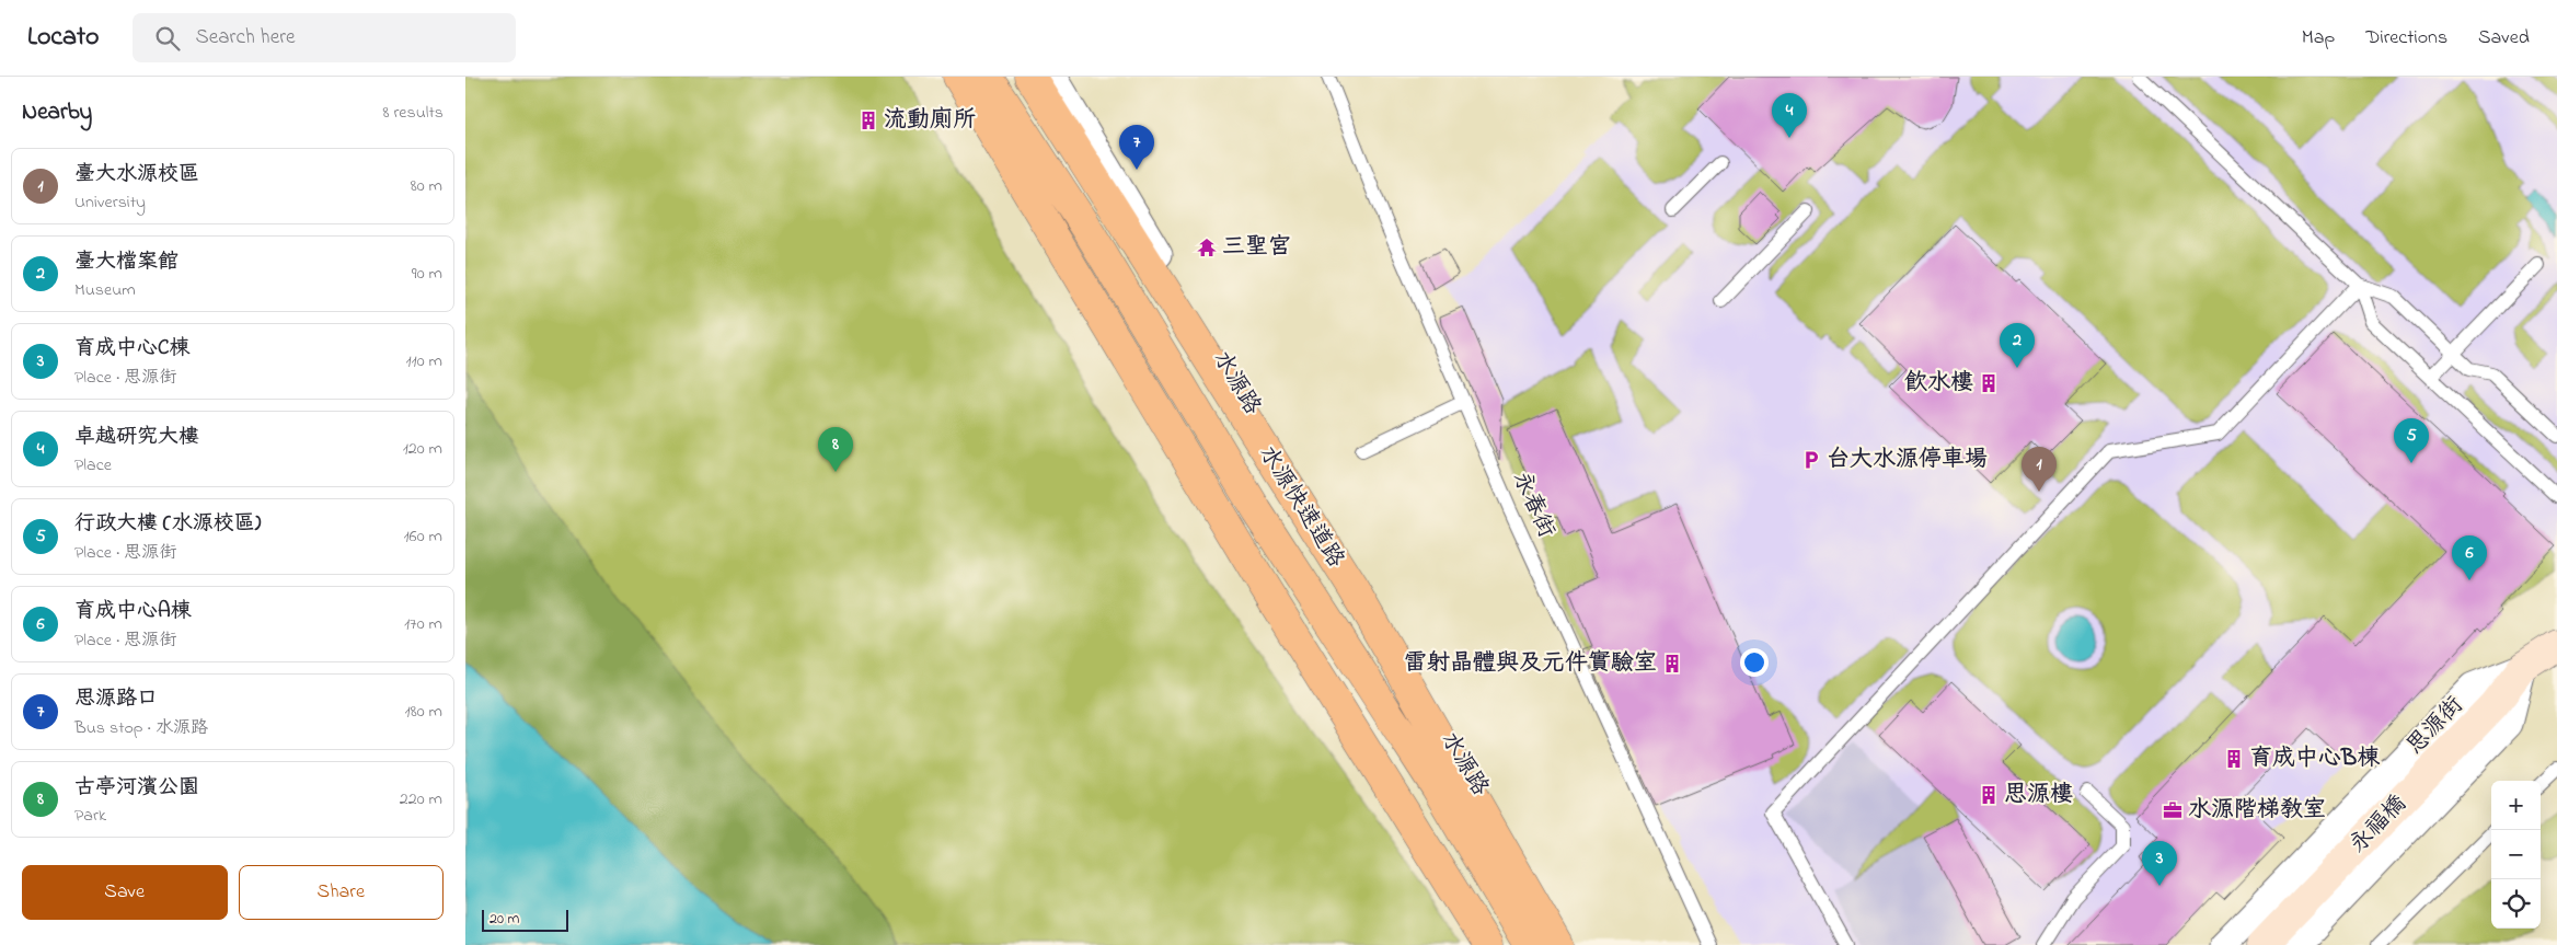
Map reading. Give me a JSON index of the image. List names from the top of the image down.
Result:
{
  "streets": {
    "highway": ["水源快速道路"],
    "street": ["水源路", "思源街", "永福橋"],
    "lane": ["永春街"]
  },
  "crossings": [
    ["思源街", "永福橋"]
  ],
  "places": {
    "building": [
      "流動廁所",
      "飲水樓",
      "雷射晶體與及元件實驗室",
      "育成中心B棟",
      "思源樓"
    ],
    "temple": ["三聖宮"],
    "parking": ["台大水源停車場"],
    "office": ["水源階梯教室"]
  },
  "scale_bar": "20 m",
  "page": {
    "header": "Locato",
    "search": "Search here",
    "nav": ["Map", "Directions", "Saved"],
    "heading": ["Nearby", "8 results"],
    "pins": [
      "4",
      "7",
      "2",
      "5",
      "8",
      "1",
      "6",
      "3"
    ],
    "list": [
      {
        "mark": "1",
        "name": "臺大水源校區",
        "note": "University",
        "value": "80 m"
      },
      {
        "mark": "2",
        "name": "臺大檔案館",
        "note": "Museum",
        "value": "90 m"
      },
      {
        "mark": "3",
        "name": "育成中心C棟",
        "note": "Place · 思源街",
        "value": "110 m"
      },
      {
        "mark": "4",
        "name": "卓越研究大樓",
        "note": "Place",
        "value": "120 m"
      },
      {
        "mark": "5",
        "name": "行政大樓 (水源校區)",
        "note": "Place · 思源街",
        "value": "160 m"
      },
      {
        "mark": "6",
        "name": "育成中心A棟",
        "note": "Place · 思源街",
        "value": "170 m"
      },
      {
        "mark": "7",
        "name": "思源路口",
        "note": "Bus stop · 水源路",
        "value": "180 m"
      },
      {
        "mark": "8",
        "name": "古亭河濱公園",
        "note": "Park",
        "value": "220 m"
      }
    ],
    "map_buttons": ["+", "−"],
    "buttons": ["Save", "Share"],
    "scale": "20 m"
  }
}
